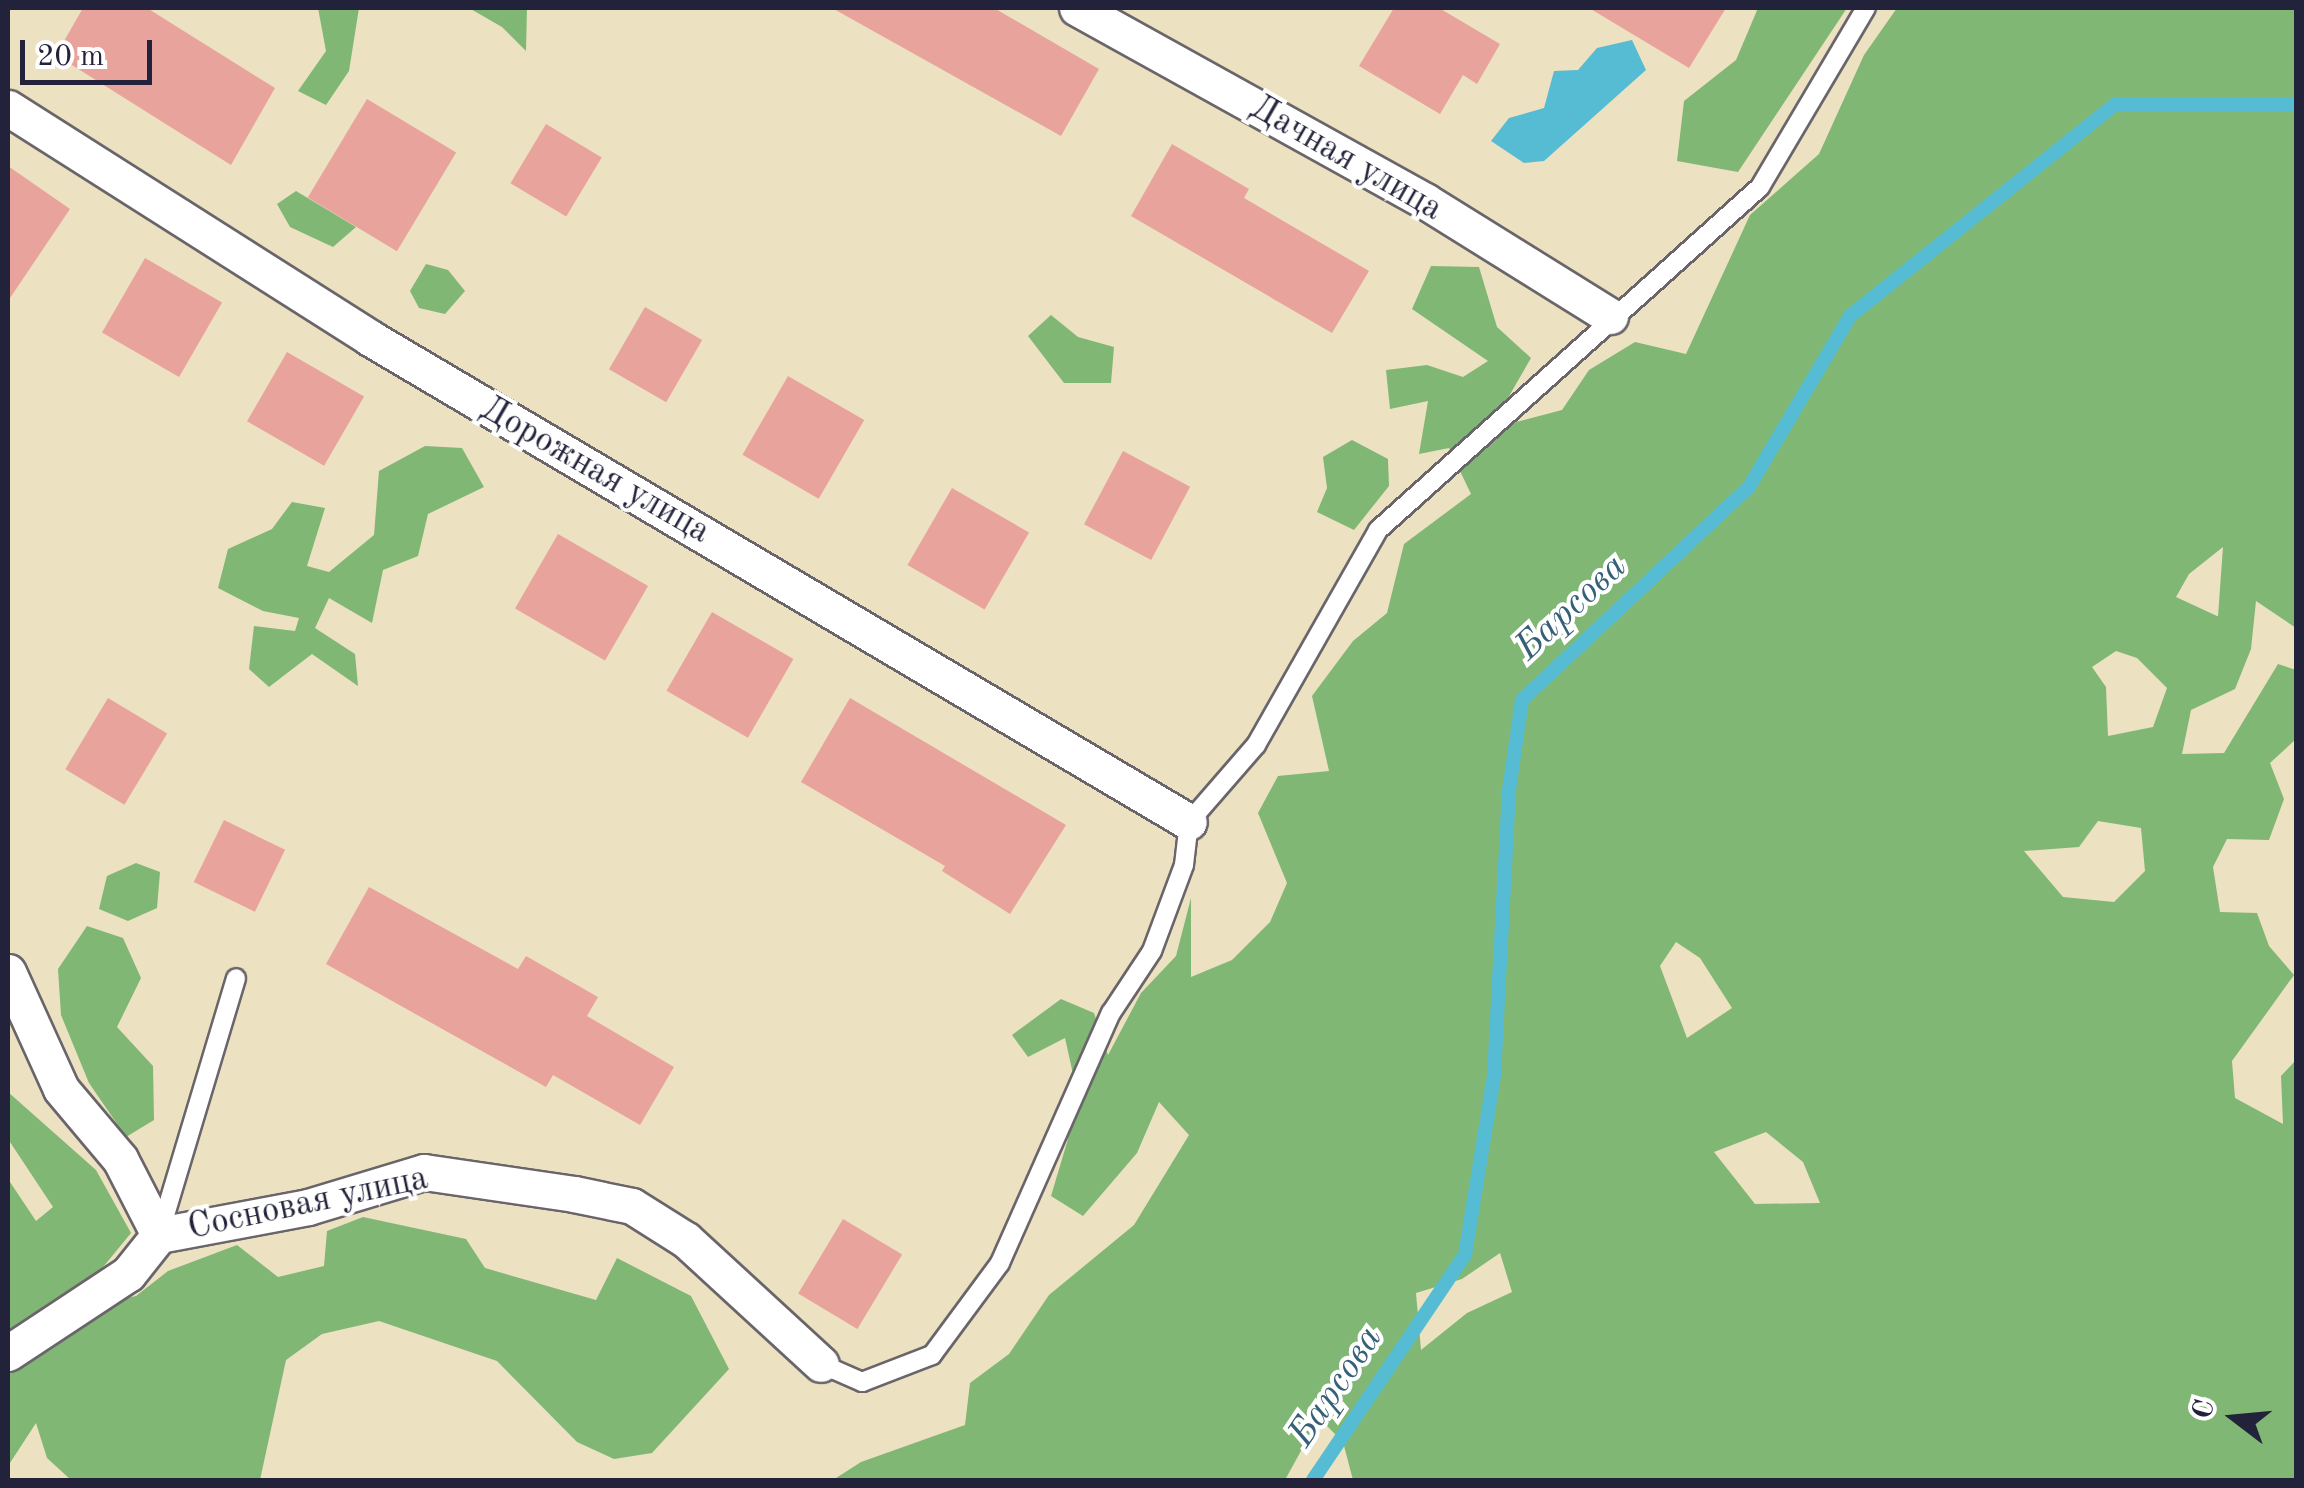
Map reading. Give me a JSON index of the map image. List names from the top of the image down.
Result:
{
  "streets": {
    "street": ["Дачная улица", "Дорожная улица", "Сосновая улица"]
  },
  "water": ["Барсова"],
  "scale_bar": "20 m",
  "north": "left"
}
